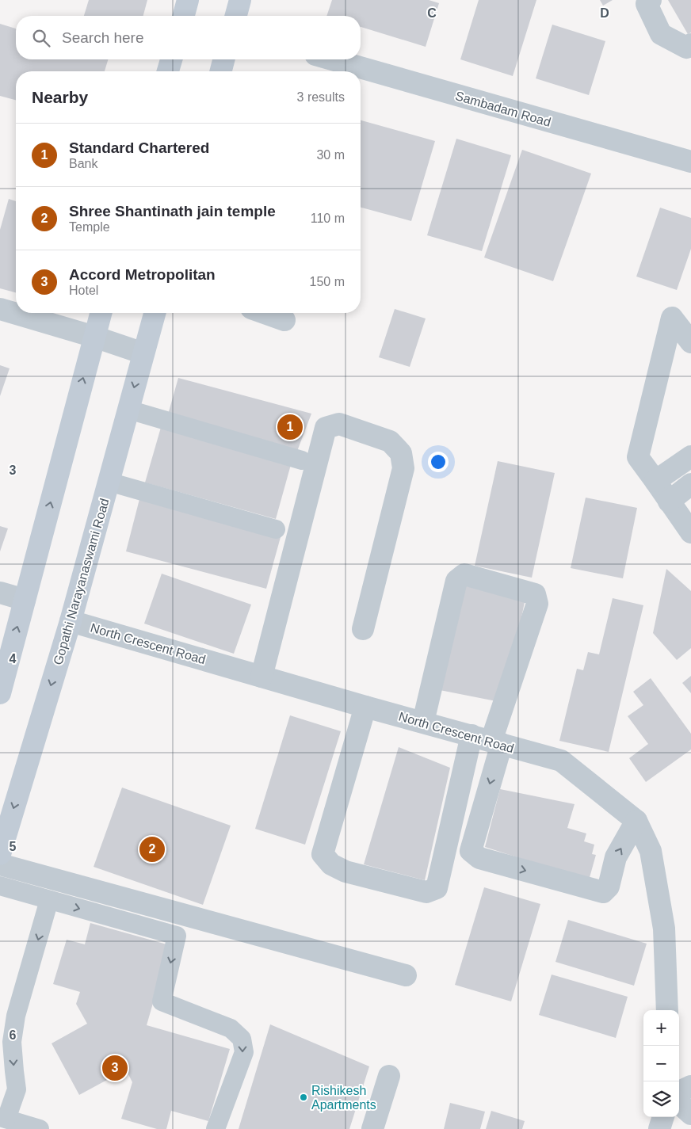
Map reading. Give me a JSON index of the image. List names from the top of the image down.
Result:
{
  "streets": {
    "main road": ["Gopathi Narayanaswami Road"],
    "street": ["Sambadam Road", "North Crescent Road"]
  },
  "crossings": [
    ["Gopathi Narayanaswami Road", "North Crescent Road"]
  ],
  "places": ["Rishikesh Apartments"],
  "page": {
    "search": "Search here",
    "heading": ["Nearby", "3 results"],
    "list": [
      {
        "mark": "1",
        "name": "Standard Chartered",
        "note": "Bank",
        "value": "30 m"
      },
      {
        "mark": "2",
        "name": "Shree Shantinath jain temple",
        "note": "Temple",
        "value": "110 m"
      },
      {
        "mark": "3",
        "name": "Accord Metropolitan",
        "note": "Hotel",
        "value": "150 m"
      }
    ],
    "pins": ["1", "2", "3"],
    "map_buttons": ["+", "−"]
  },
  "grid": {
    "columns": ["C", "D"],
    "rows": [
      "3",
      "4",
      "5",
      "6"
    ]
  }
}
